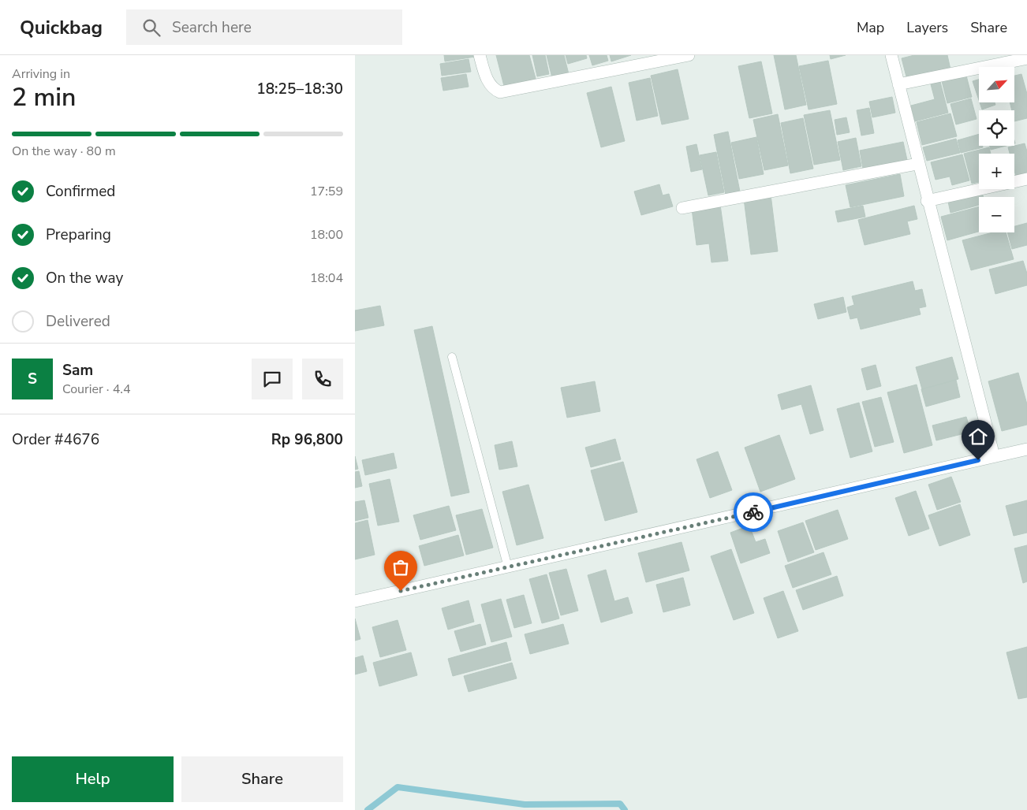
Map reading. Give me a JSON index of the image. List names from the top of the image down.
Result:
{
  "north": "top right",
  "page": {
    "header": "Quickbag",
    "search": "Search here",
    "nav": ["Map", "Layers", "Share"],
    "heading": ["2 min", "Arriving in", "18:25–18:30"],
    "panel": [
      "Sam",
      "Courier · 4.4",
      "Order #4676",
      "Rp 96,800"
    ],
    "map_buttons": ["+", "−"],
    "bar": "On the way · 80 m",
    "list": [
      ["Confirmed", "17:59"],
      ["Preparing", "18:00"],
      ["On the way", "18:04"],
      "Delivered"
    ],
    "round": "S",
    "buttons": ["Help", "Share"]
  }
}
